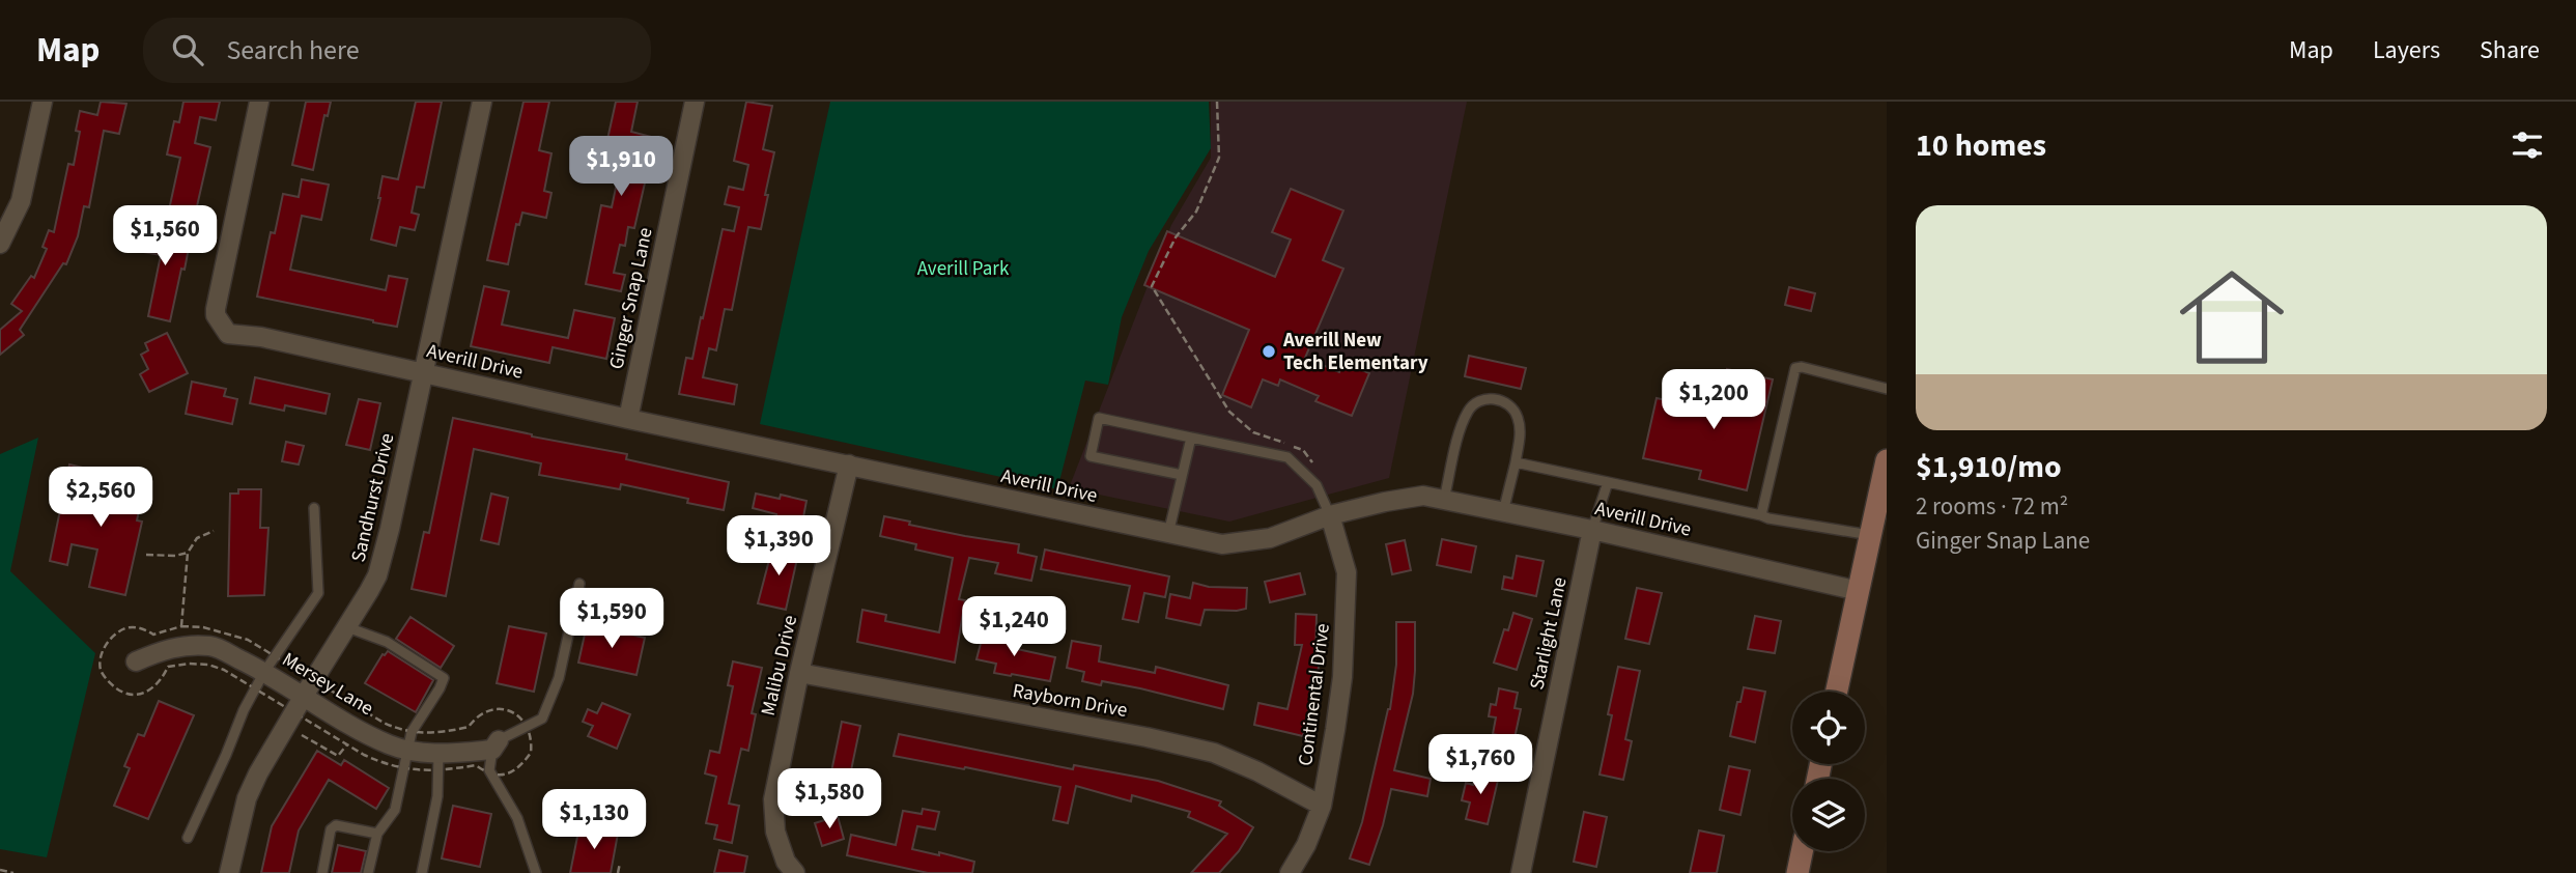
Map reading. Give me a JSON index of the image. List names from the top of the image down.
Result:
{
  "streets": {
    "street": [
      "Ginger Snap Lane",
      "Averill Drive",
      "Sandhurst Drive",
      "Starlight Lane",
      "Malibu Drive",
      "Mersey Lane",
      "Continental Drive",
      "Rayborn Drive"
    ]
  },
  "crossings": [
    ["Ginger Snap Lane", "Averill Drive"],
    ["Averill Drive", "Sandhurst Drive"],
    ["Averill Drive", "Starlight Lane"],
    ["Averill Drive", "Malibu Drive"],
    ["Averill Drive", "Continental Drive"],
    ["Sandhurst Drive", "Mersey Lane"],
    ["Malibu Drive", "Rayborn Drive"],
    ["Continental Drive", "Rayborn Drive"]
  ],
  "parks": ["Averill Park"],
  "places": ["Averill New Tech Elementary"],
  "page": {
    "header": "Map",
    "search": "Search here",
    "nav": ["Map", "Layers", "Share"],
    "heading": "10 homes",
    "price": [
      "$1,910",
      "$1,560",
      "$1,200",
      "$2,560",
      "$1,390",
      "$1,590",
      "$1,240",
      "$1,760",
      "$1,580",
      "$1,130"
    ],
    "list": [
      {
        "name": "$1,910/mo",
        "note": "2 rooms · 72 m² · Ginger Snap Lane"
      }
    ]
  }
}
